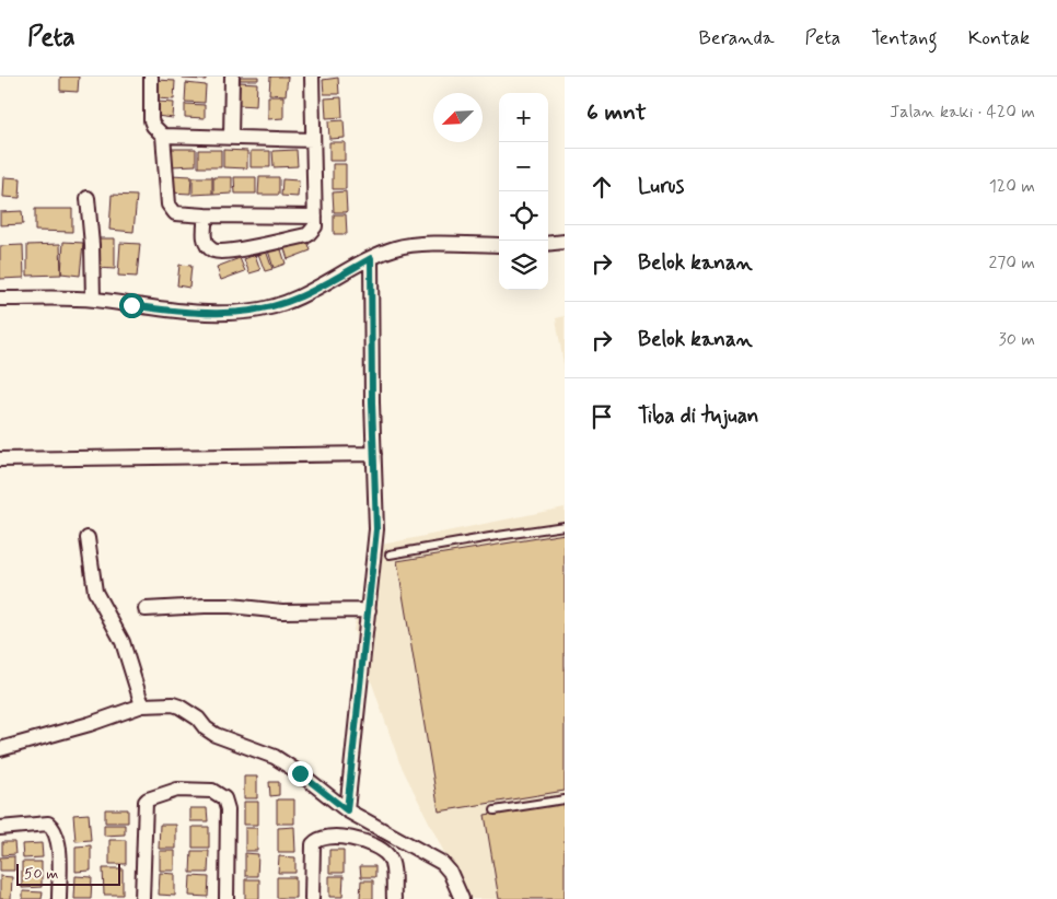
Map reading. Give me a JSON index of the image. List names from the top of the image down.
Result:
{
  "scale_bar": "50 m",
  "north": "bottom left",
  "page": {
    "header": "Peta",
    "nav": [
      "Beranda",
      "Peta",
      "Tentang",
      "Kontak"
    ],
    "heading": ["6 mnt", "Jalan kaki · 420 m"],
    "map_buttons": ["+", "−"],
    "list": [
      ["Lurus", "120 m"],
      ["Belok kanan", "270 m"],
      ["Belok kanan", "30 m"],
      "Tiba di tujuan"
    ],
    "scale": "50 m"
  }
}
